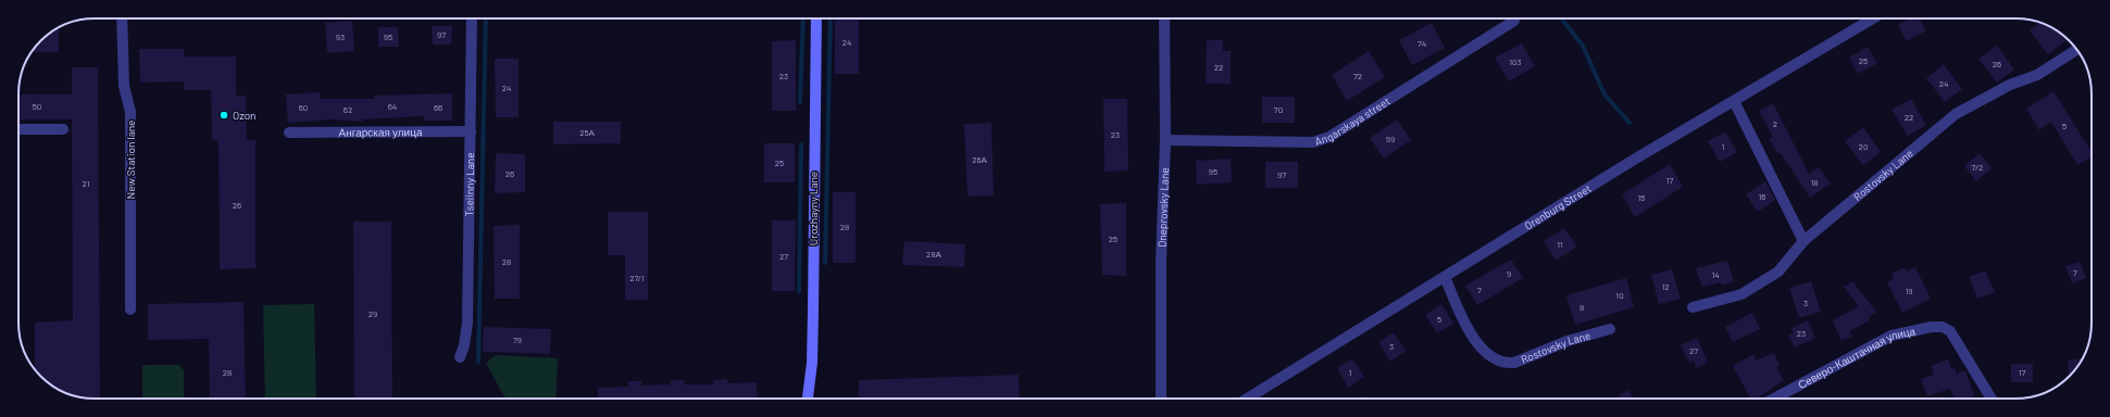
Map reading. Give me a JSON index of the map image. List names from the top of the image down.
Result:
{
  "streets": {
    "street": [
      "Angarskaya street",
      "Ангарская улица",
      "New Station lane",
      "Rostovsky Lane",
      "Tselinny Lane",
      "Dneprovsky Lane",
      "Orenburg Street",
      "Urozhayny Lane",
      "Северо-Каштачная улица"
    ]
  },
  "crossings": [
    ["Angarskaya street", "Dneprovsky Lane"],
    ["Ангарская улица", "Tselinny Lane"],
    ["Rostovsky Lane", "Orenburg Street"]
  ],
  "places": ["Ozon"],
  "house_numbers": [
    "97",
    "93",
    "95",
    "24",
    "74",
    "25",
    "103",
    "26",
    "22",
    "23",
    "72",
    "24",
    "24",
    "50",
    "64",
    "60",
    "66",
    "62",
    "70",
    "22",
    "2",
    "5",
    "25А",
    "23",
    "99",
    "1",
    "20",
    "26А",
    "25",
    "7/2",
    "95",
    "26",
    "97",
    "17",
    "18",
    "21",
    "16",
    "15",
    "26",
    "28",
    "25",
    "11",
    "28А",
    "27",
    "28",
    "7",
    "9",
    "14",
    "27/1",
    "12",
    "7",
    "19",
    "10",
    "3",
    "8",
    "29",
    "5",
    "23",
    "79",
    "3",
    "27",
    "28",
    "1",
    "17"
  ]
}
